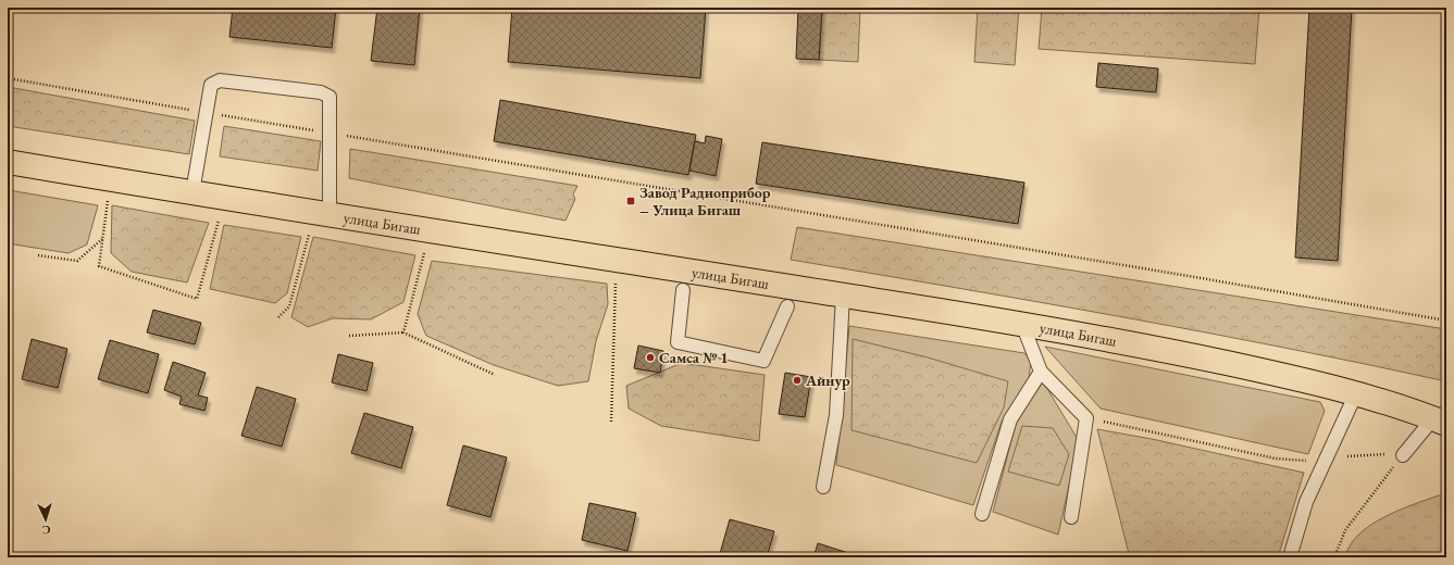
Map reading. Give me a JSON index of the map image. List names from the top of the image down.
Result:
{
  "streets": {
    "main road": ["улица Бигаш"]
  },
  "places": {
    "transit": ["Завод Радиоприбор – Улица Бигаш"],
    "other": ["Самса № 1", "Айнур"]
  },
  "north": "bottom"
}
